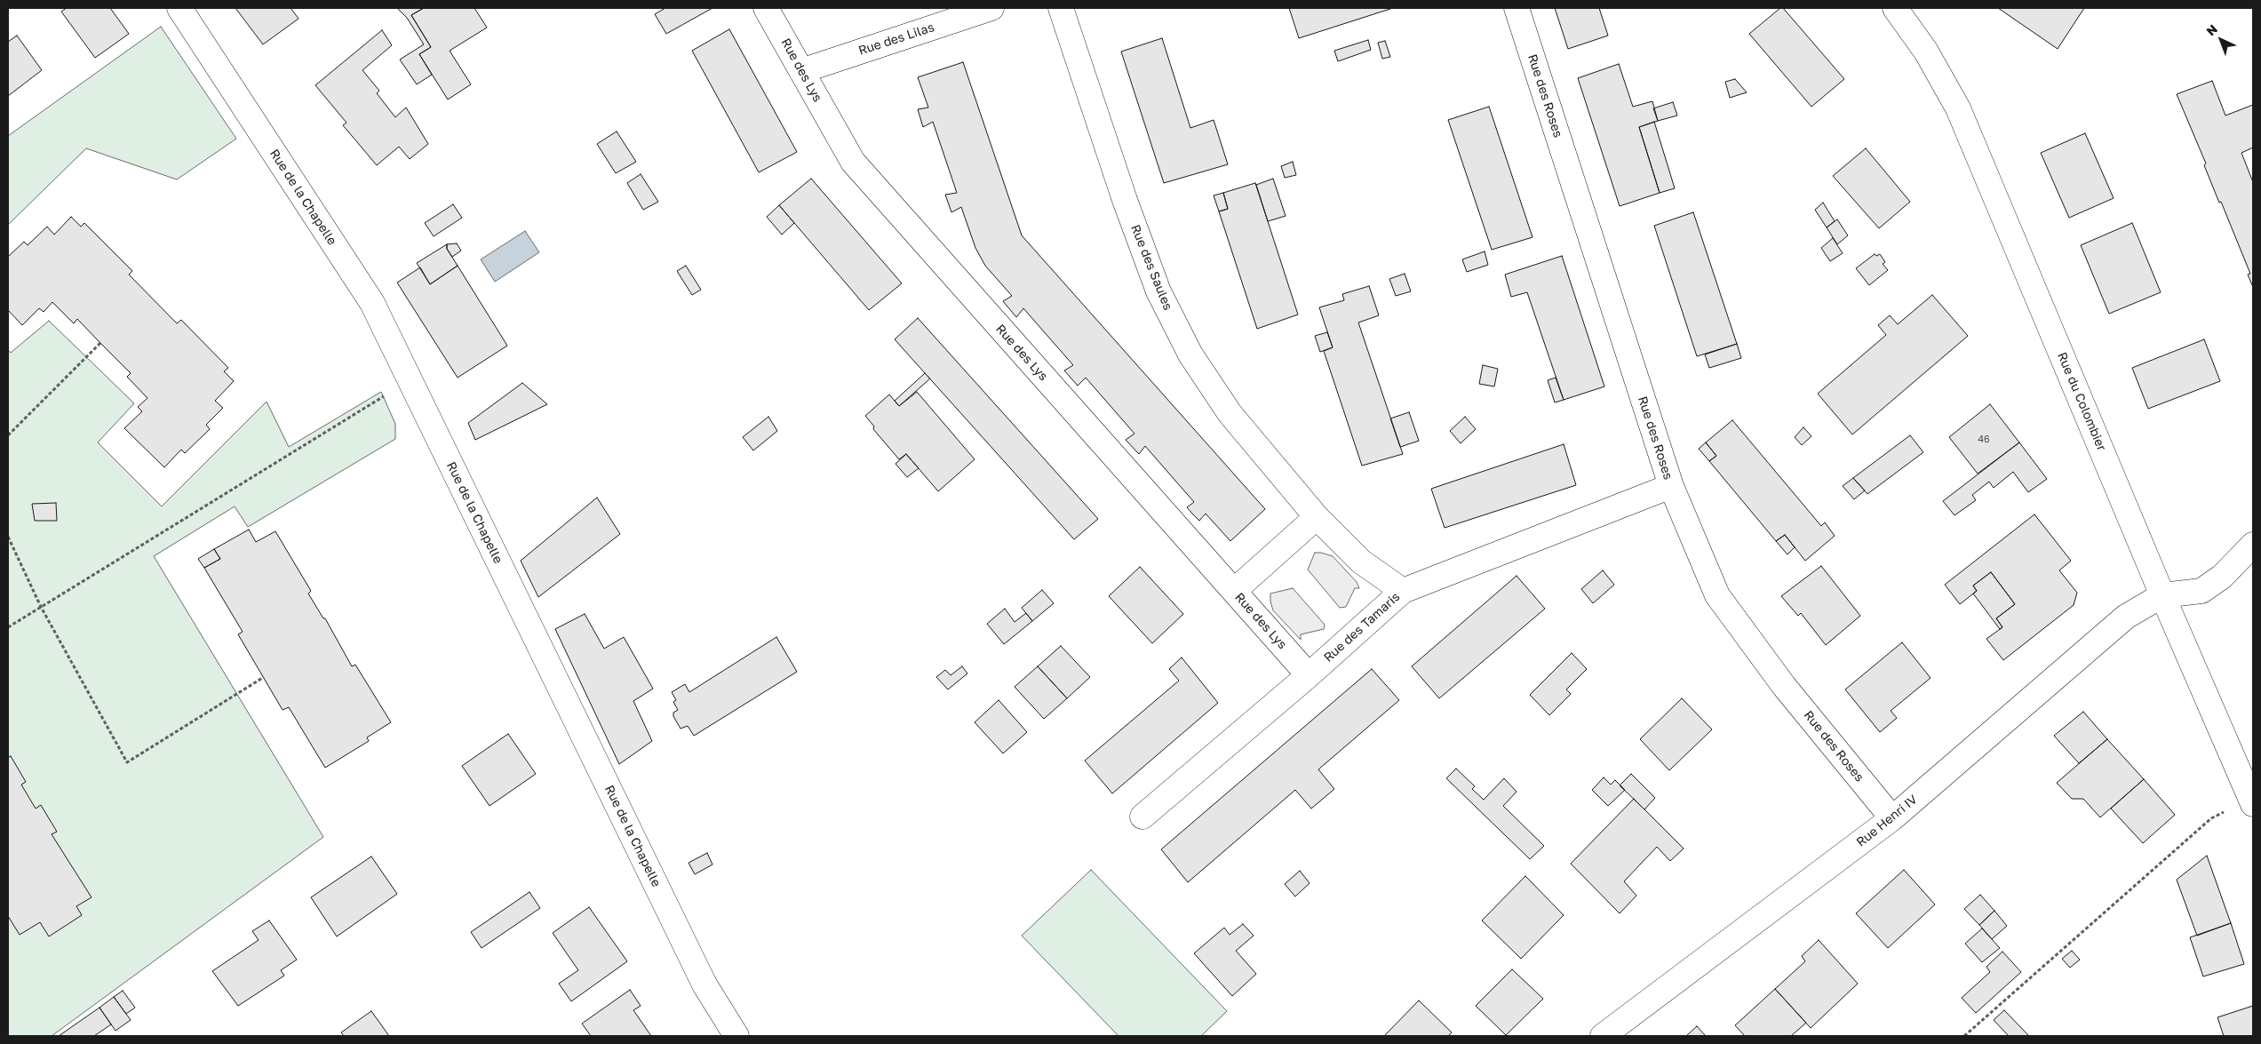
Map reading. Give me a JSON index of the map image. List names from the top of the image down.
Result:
{
  "streets": {
    "street": [
      "Rue des Lilas",
      "Rue des Lys",
      "Rue des Roses",
      "Rue de la Chapelle",
      "Rue des Saules",
      "Rue du Colombier",
      "Rue des Tamaris",
      "Rue Henri IV"
    ]
  },
  "crossings": [
    ["Rue des Lilas", "Rue des Lys"],
    ["Rue des Lys", "Rue des Tamaris"],
    ["Rue des Roses", "Rue des Tamaris"],
    ["Rue des Roses", "Rue Henri IV"],
    ["Rue des Saules", "Rue des Tamaris"],
    ["Rue du Colombier", "Rue Henri IV"]
  ],
  "house_numbers": ["46"],
  "north": "top left"
}
